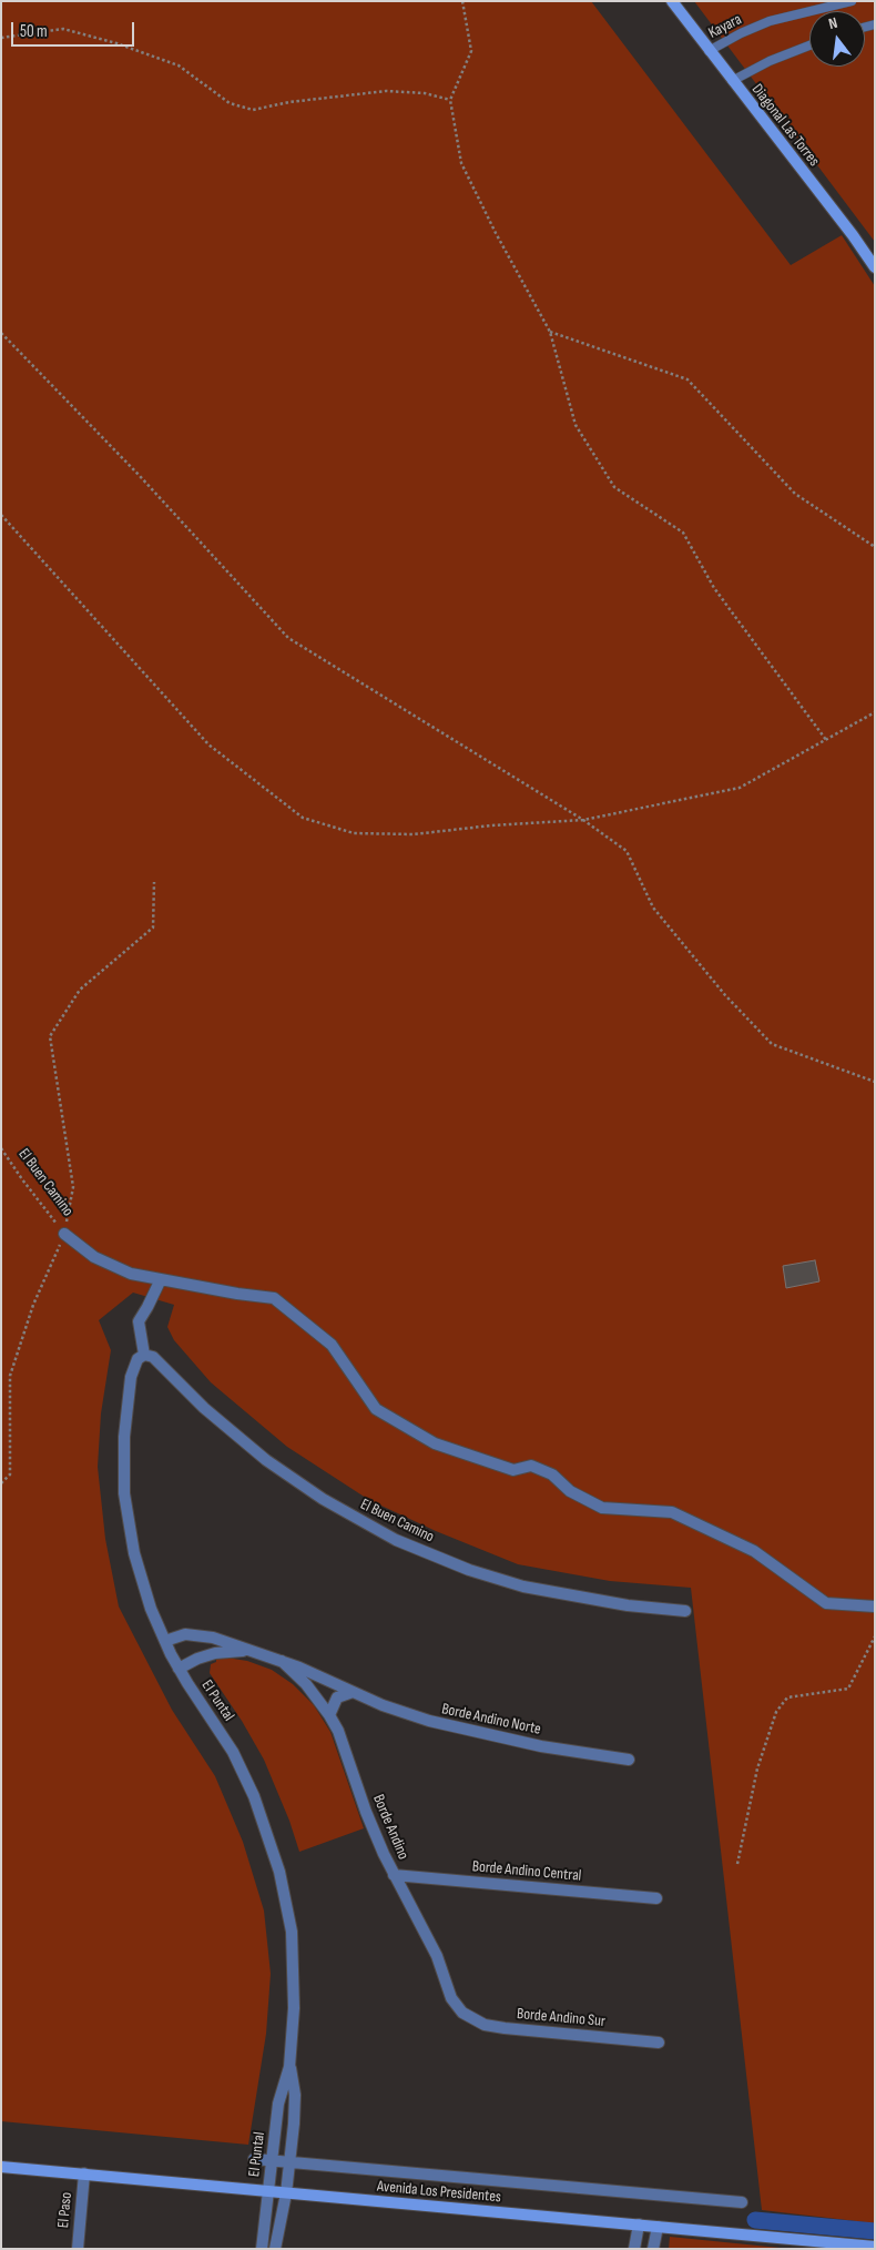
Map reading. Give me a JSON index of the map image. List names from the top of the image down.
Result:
{
  "streets": {
    "street": [
      "Diagonal Las Torres",
      "El Buen Camino",
      "El Puntal",
      "Borde Andino Norte",
      "Borde Andino",
      "Borde Andino Central",
      "Borde Andino Sur",
      "Avenida Los Presidentes",
      "El Paso"
    ],
    "lane": ["Kayara"]
  },
  "crossings": [
    ["Kayara", "Diagonal Las Torres"],
    ["El Buen Camino", "El Puntal"],
    ["El Puntal", "Avenida Los Presidentes"],
    ["Borde Andino Norte", "Borde Andino"],
    ["Borde Andino", "Borde Andino Central"],
    ["Borde Andino", "Borde Andino Sur"],
    ["Avenida Los Presidentes", "El Paso"]
  ],
  "scale_bar": "50 m",
  "north": "top"
}
